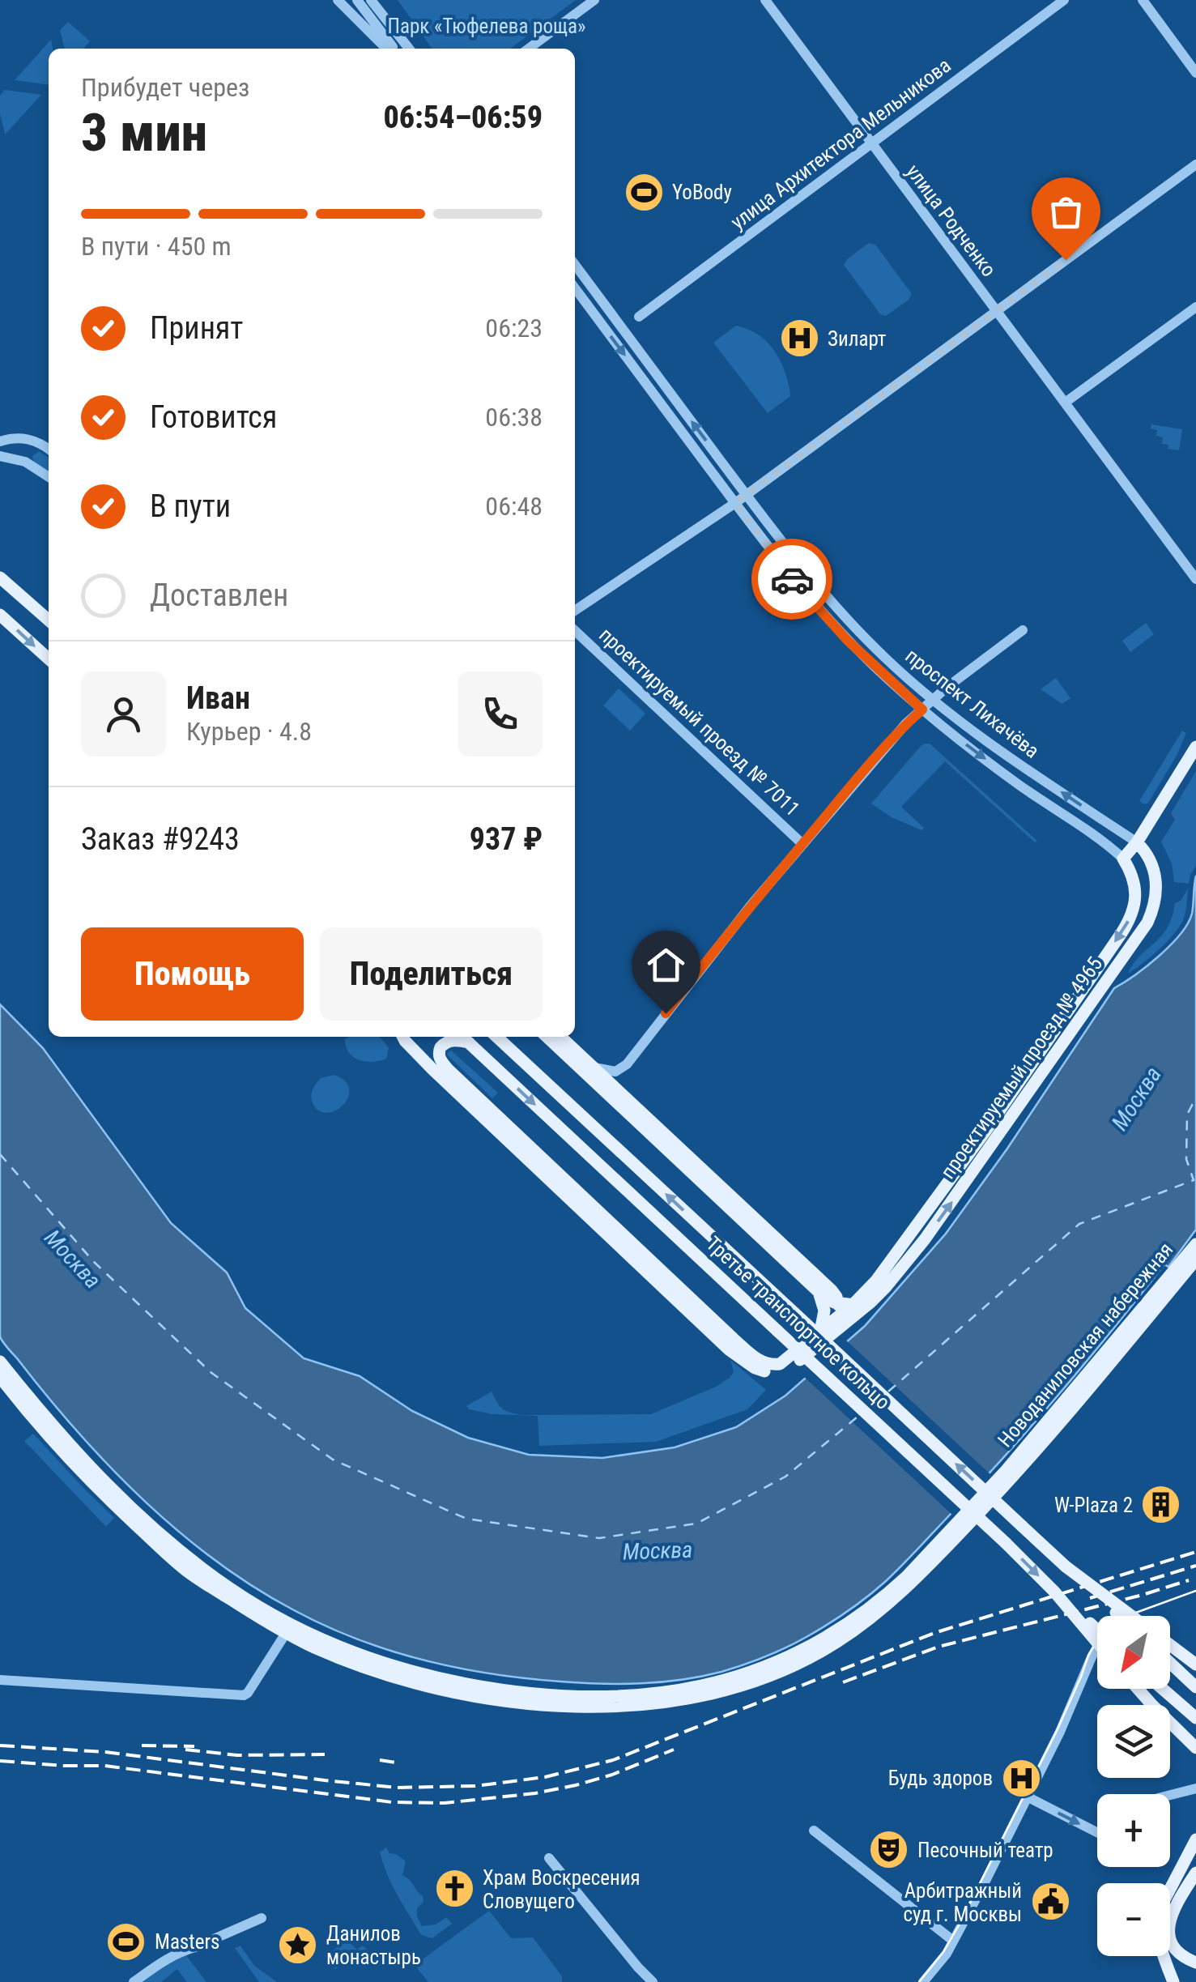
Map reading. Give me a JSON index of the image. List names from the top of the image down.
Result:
{
  "streets": {
    "main road": ["проектируемый проезд № 4965", "Третье транспортное кольцо", "Новоданиловская набережная"],
    "street": [
      "улица Архитектора Мельникова",
      "улица Родченко",
      "проспект Лихачёва",
      "проектируемый проезд № 7011"
    ]
  },
  "crossings": [
    ["улица Архитектора Мельникова", "улица Родченко"],
    ["проспект Лихачёва", "проектируемый проезд № 4965"]
  ],
  "water": ["Москва"],
  "parks": ["Парк «Тюфелева роща»"],
  "places": {
    "sports": ["YoBody", "Masters"],
    "hospital": ["Зиларт", "Будь здоров"],
    "building": ["W-Plaza 2"],
    "theatre": ["Песочный театр"],
    "church": ["Храм Воскресения Словущего"],
    "public building": ["Арбитражный суд г. Москвы"],
    "place": ["Данилов монастырь"]
  },
  "north": "bottom left",
  "page": {
    "heading": ["3 мин", "Прибудет через", "06:54–06:59"],
    "panel": [
      "Иван",
      "Курьер · 4.8",
      "Заказ #9243",
      "937 ₽"
    ],
    "bar": "В пути · 450 m",
    "list": [
      ["Принят", "06:23"],
      ["Готовится", "06:38"],
      ["В пути", "06:48"],
      "Доставлен"
    ],
    "buttons": ["Помощь", "Поделиться"],
    "map_buttons": ["+", "−"]
  }
}
